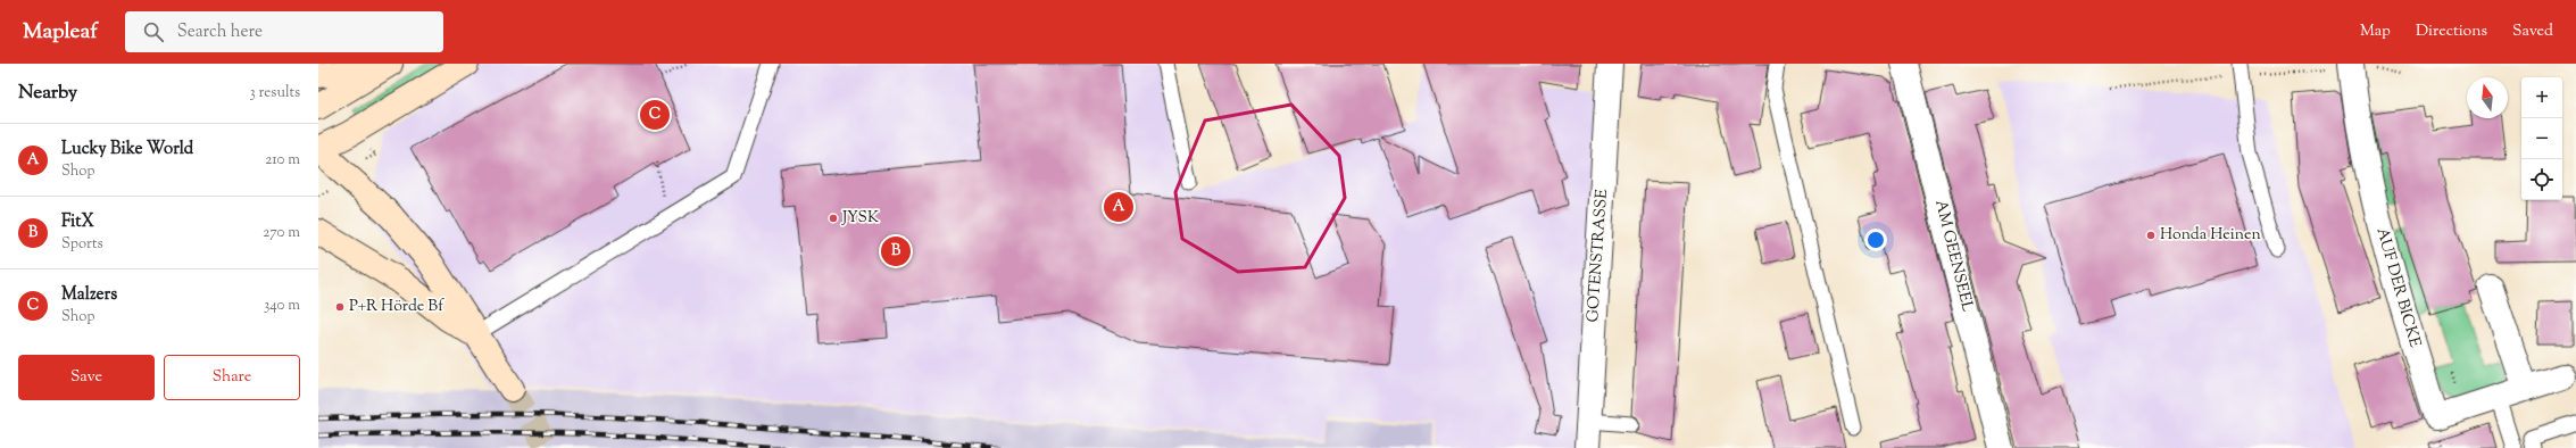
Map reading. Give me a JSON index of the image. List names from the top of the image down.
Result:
{
  "streets": {
    "street": ["GOTENSTRASSE", "AM GEENSEEL", "AUF DER BICKE"]
  },
  "places": ["JYSK", "Honda Heinen", "P+R Hörde Bf"],
  "north": "top",
  "page": {
    "header": "Mapleaf",
    "search": "Search here",
    "nav": ["Map", "Directions", "Saved"],
    "heading": ["Nearby", "3 results"],
    "map_buttons": ["+", "−"],
    "pins": ["C", "A", "B"],
    "list": [
      {
        "mark": "A",
        "name": "Lucky Bike World",
        "note": "Shop",
        "value": "210 m"
      },
      {
        "mark": "B",
        "name": "FitX",
        "note": "Sports",
        "value": "270 m"
      },
      {
        "mark": "C",
        "name": "Malzers",
        "note": "Shop",
        "value": "340 m"
      }
    ],
    "buttons": ["Save", "Share"]
  }
}
